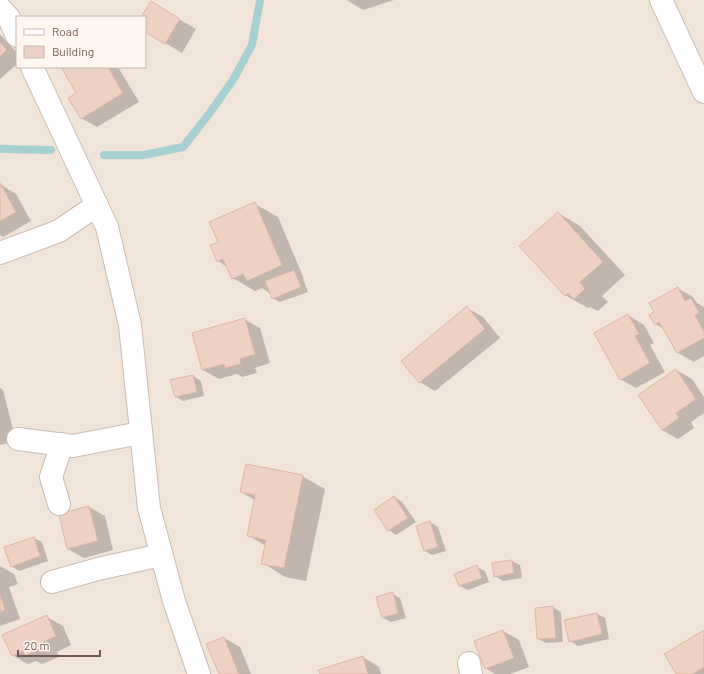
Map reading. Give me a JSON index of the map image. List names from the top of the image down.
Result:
{
  "legend": ["Road", "Building"],
  "scale_bar": "20 m"
}
